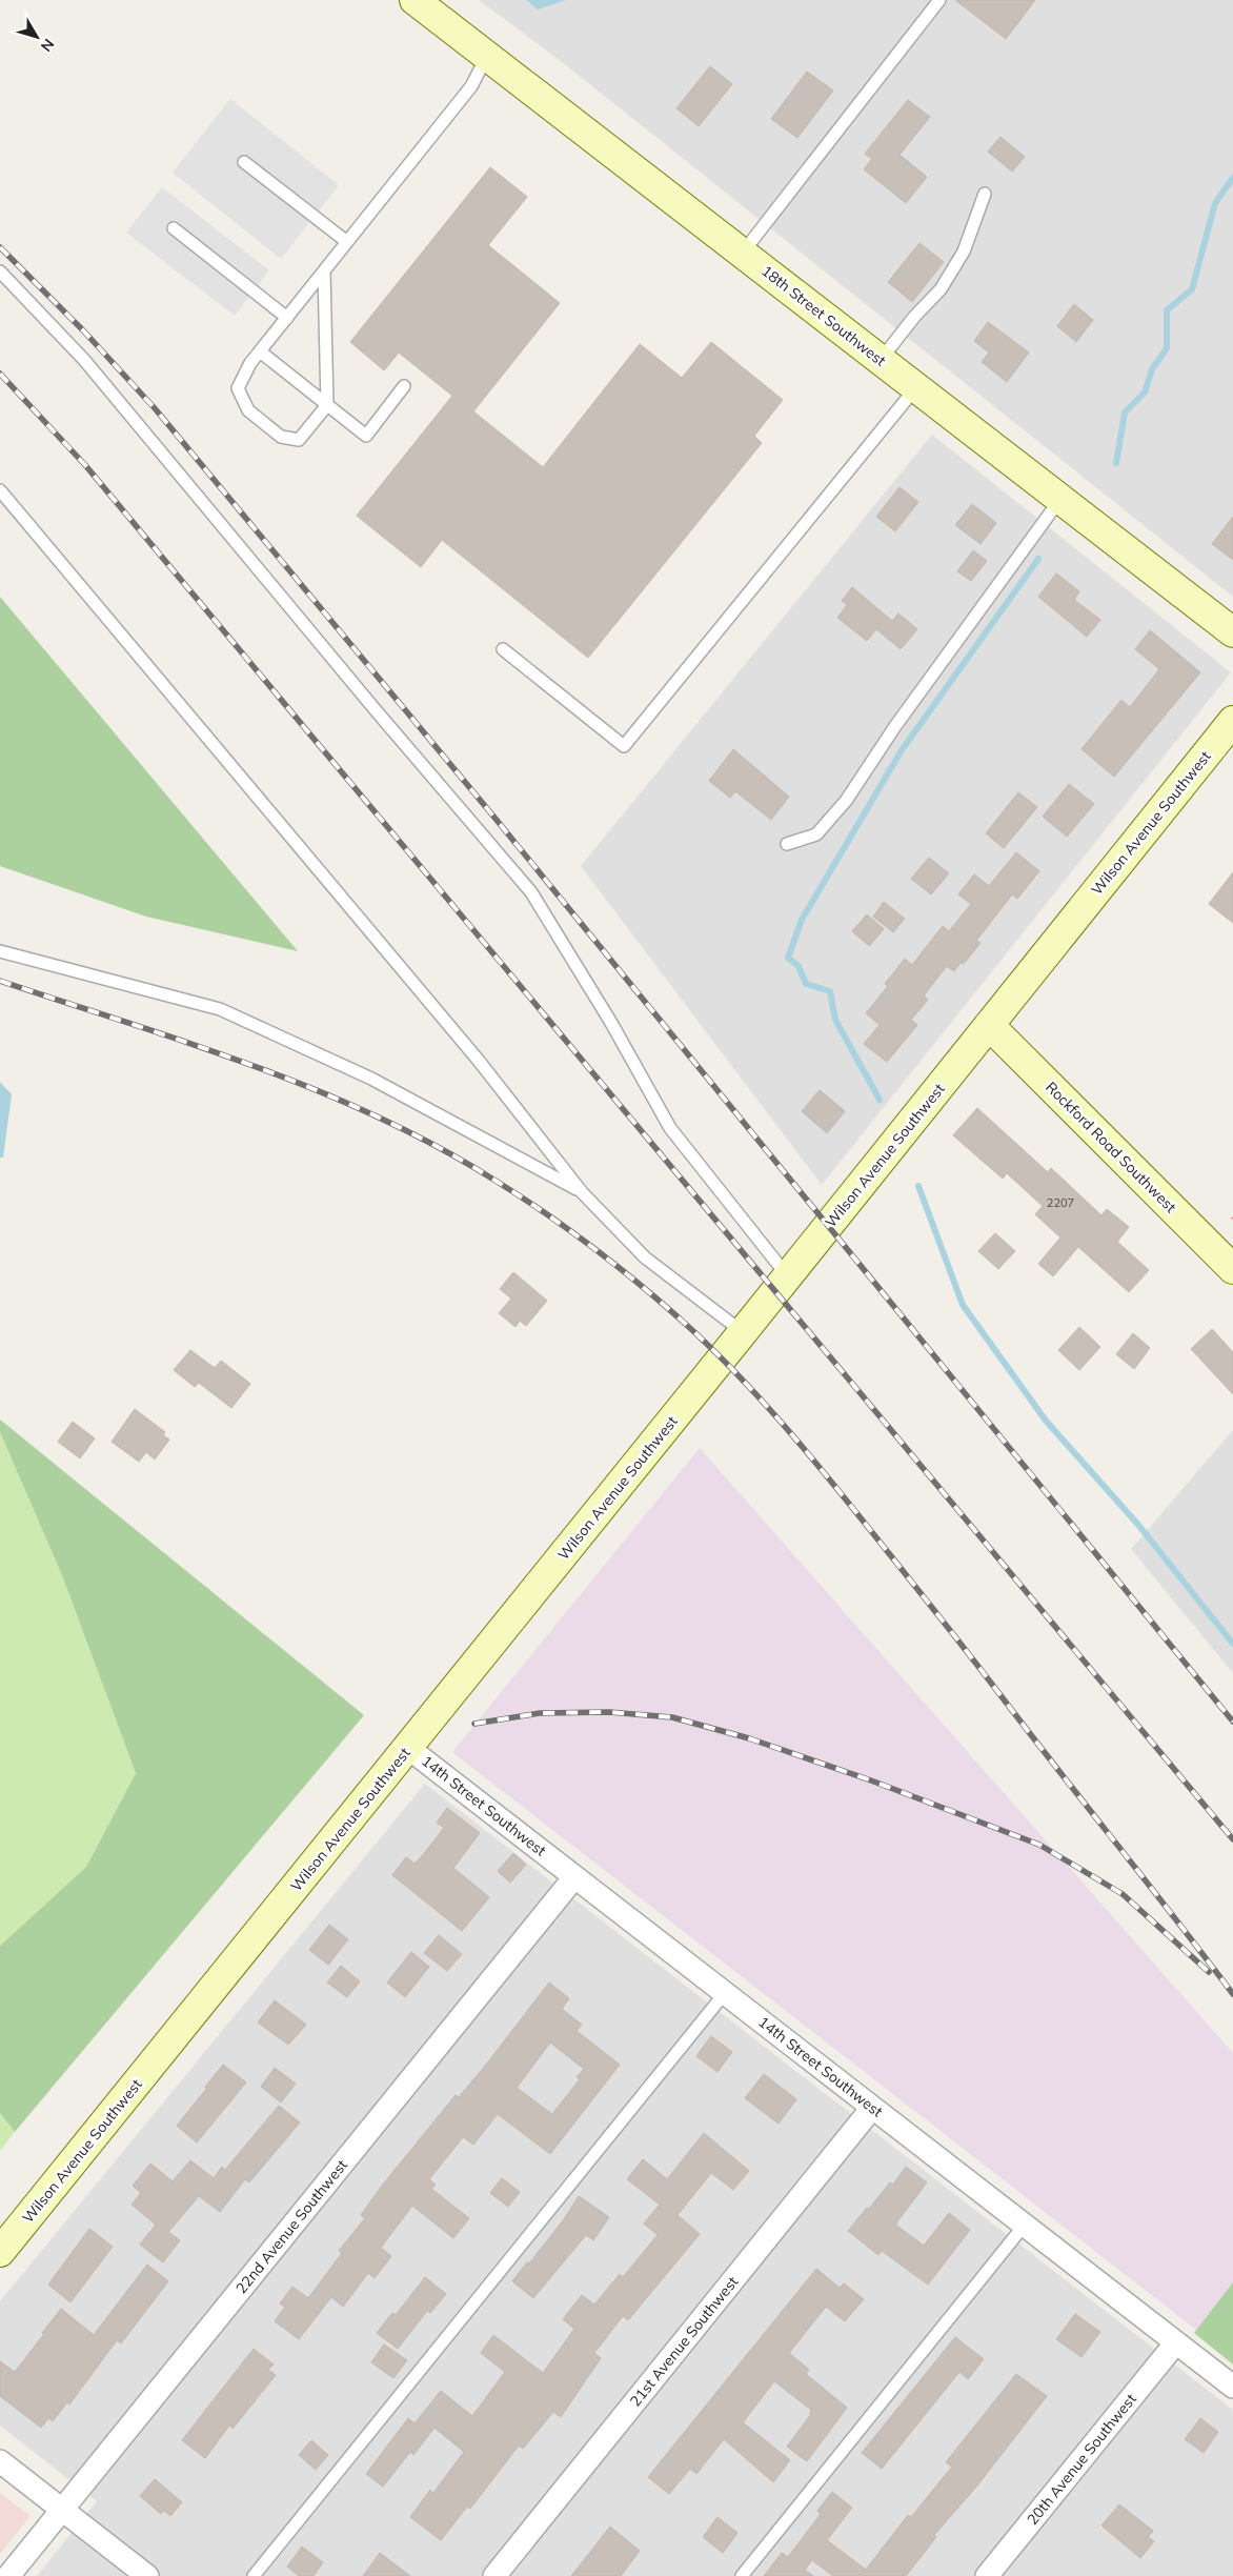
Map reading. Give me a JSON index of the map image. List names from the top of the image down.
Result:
{
  "streets": {
    "main road": ["18th Street Southwest", "Wilson Avenue Southwest", "Rockford Road Southwest"],
    "street": [
      "14th Street Southwest",
      "22nd Avenue Southwest",
      "21st Avenue Southwest",
      "20th Avenue Southwest"
    ]
  },
  "crossings": [
    ["Wilson Avenue Southwest", "Rockford Road Southwest"],
    ["Wilson Avenue Southwest", "14th Street Southwest"],
    ["14th Street Southwest", "22nd Avenue Southwest"],
    ["14th Street Southwest", "21st Avenue Southwest"],
    ["14th Street Southwest", "20th Avenue Southwest"]
  ],
  "house_numbers": ["2207"],
  "north": "bottom right"
}
